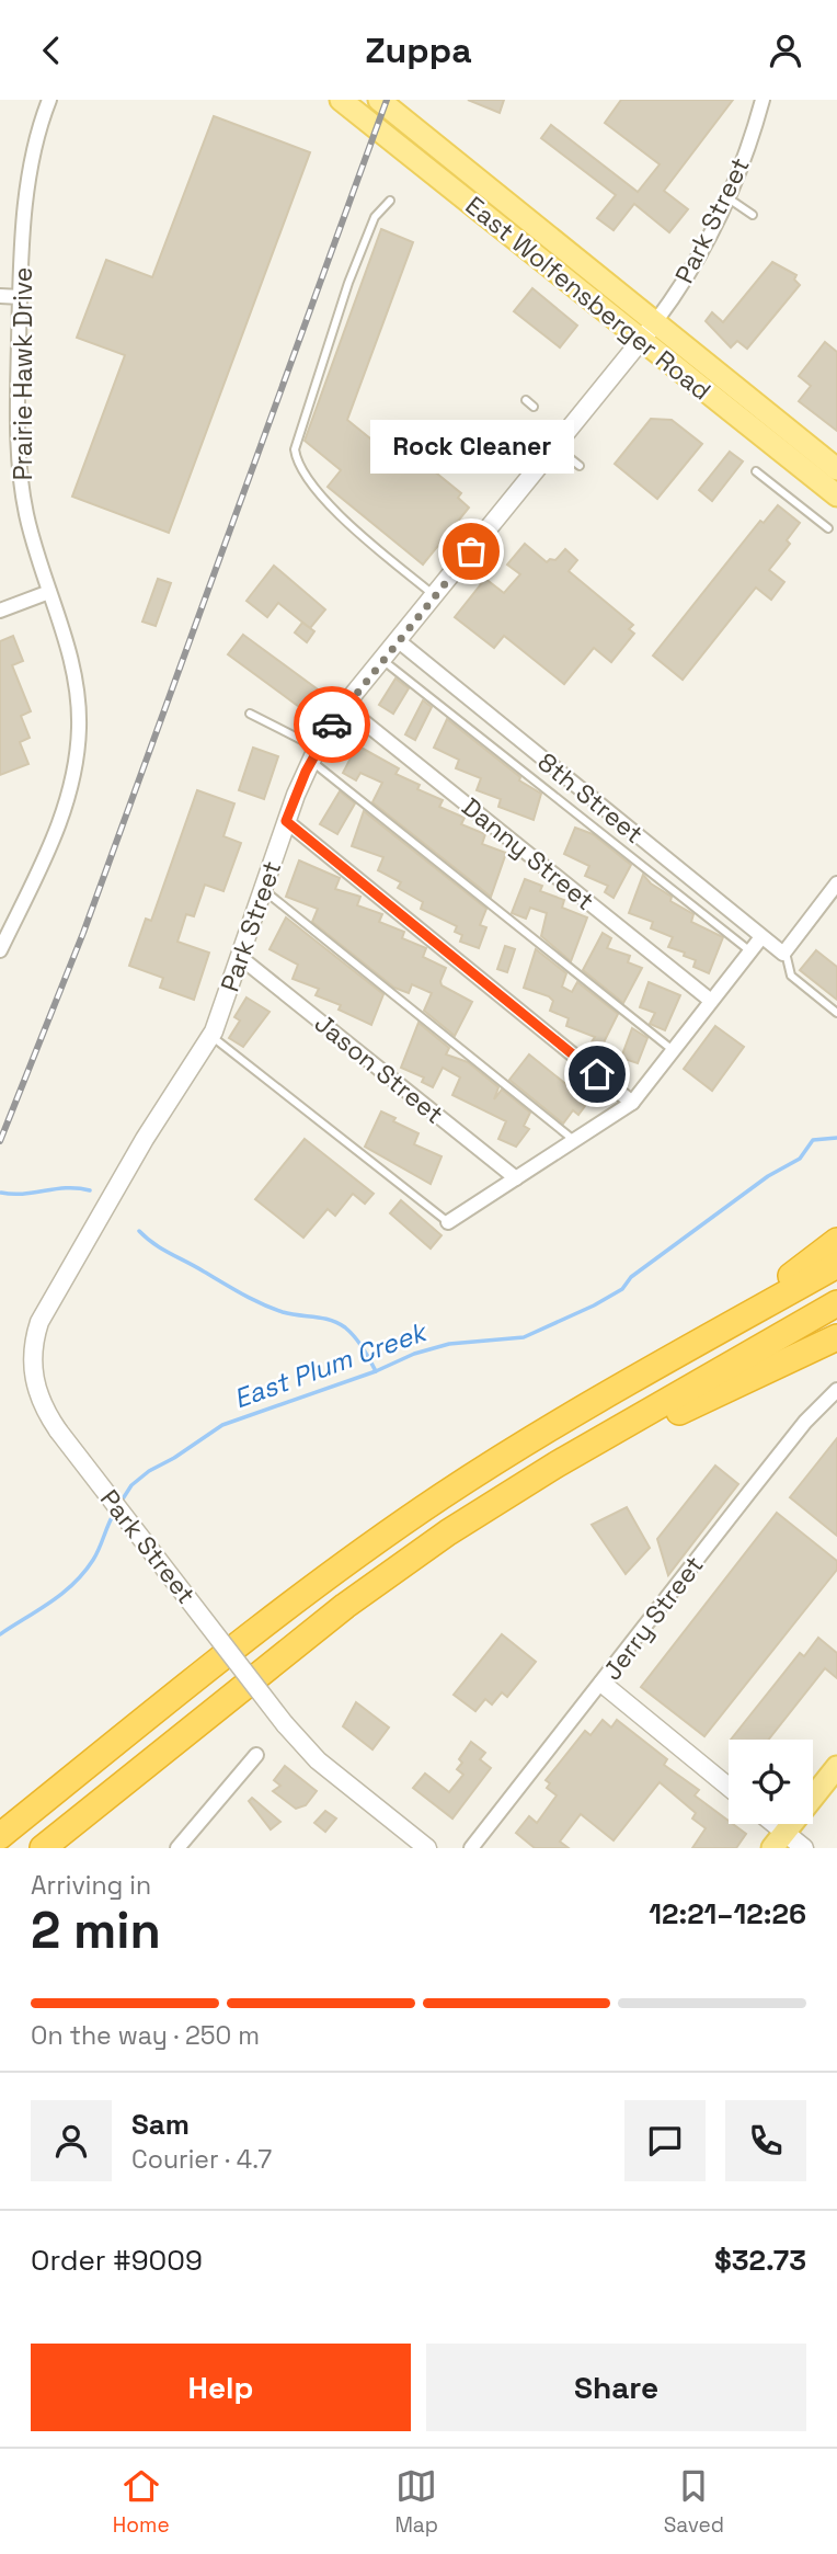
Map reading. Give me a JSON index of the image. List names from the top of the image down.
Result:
{
  "streets": {
    "main road": ["East Wolfensberger Road"],
    "street": [
      "Park Street",
      "Prairie Hawk Drive",
      "8th Street",
      "Danny Street",
      "Jason Street",
      "Jerry Street"
    ]
  },
  "crossings": [
    ["Park Street", "East Wolfensberger Road"],
    ["Park Street", "8th Street"],
    ["Park Street", "Danny Street"],
    ["Park Street", "Jason Street"]
  ],
  "water": ["East Plum Creek"],
  "places": ["Rock Cleaner"],
  "page": {
    "header": "Zuppa",
    "bubble": "Rock Cleaner",
    "heading": ["2 min", "Arriving in", "12:21–12:26"],
    "panel": [
      "Sam",
      "Courier · 4.7",
      "Order #9009",
      "$32.73"
    ],
    "bar": "On the way · 250 m",
    "buttons": ["Help", "Share"],
    "tabs": ["Home", "Map", "Saved"]
  }
}
